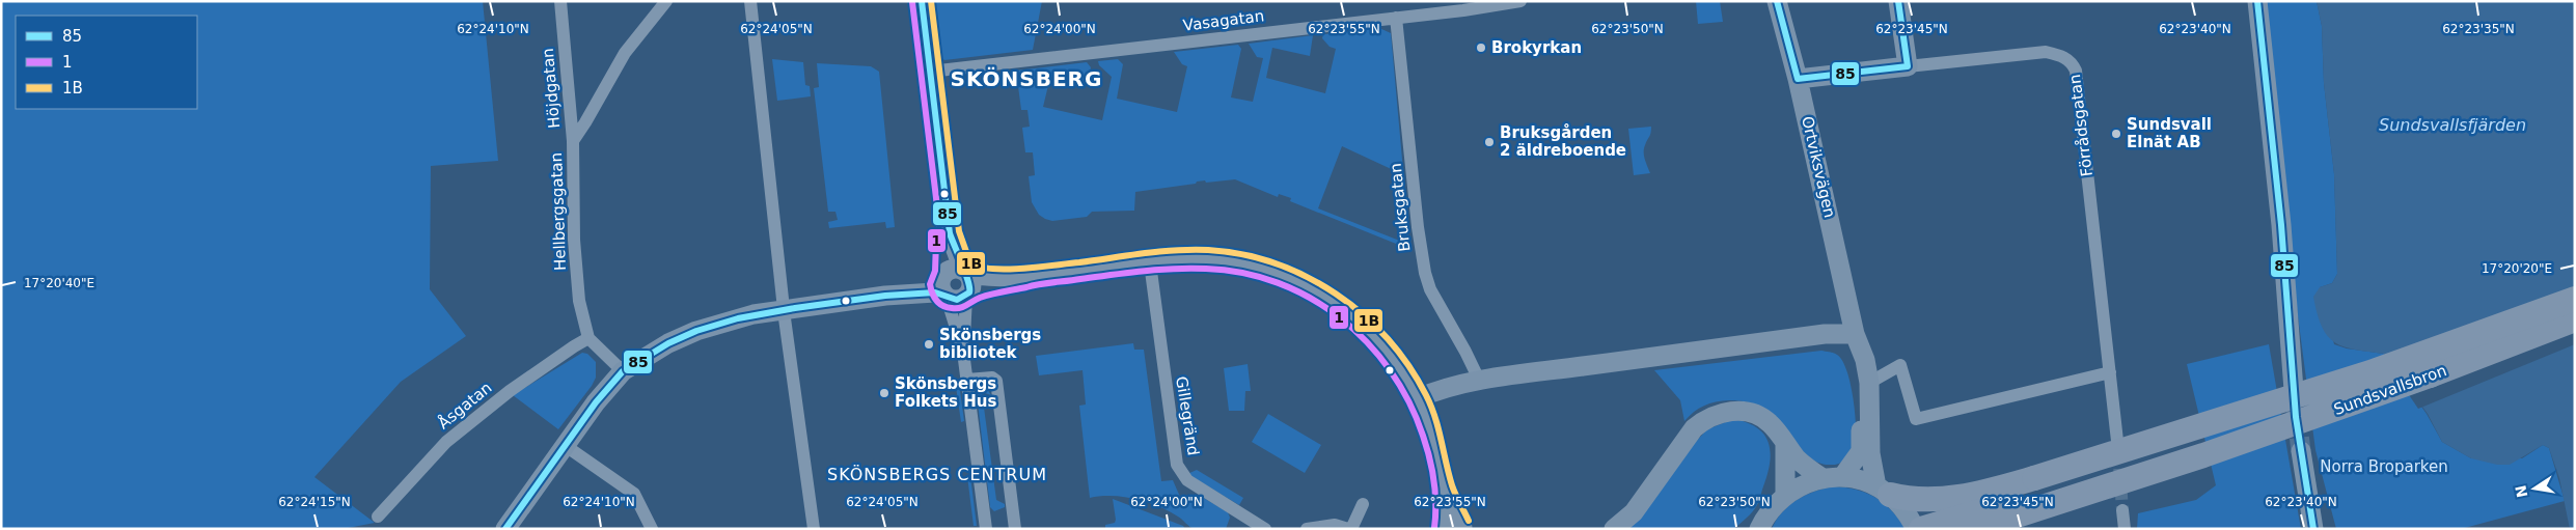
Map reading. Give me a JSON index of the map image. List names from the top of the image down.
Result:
{
  "streets": {
    "highway": ["Sundsvallsbron"],
    "street": [
      "Vasagatan",
      "Höjdgatan",
      "Förrådsgatan",
      "Ortviksvägen",
      "Bruksgatan",
      "Hellbergsgatan",
      "Åsgatan",
      "Gillegränd"
    ]
  },
  "crossings": [
    ["Vasagatan", "Bruksgatan"],
    ["Höjdgatan", "Hellbergsgatan"],
    ["Förrådsgatan", "Ortviksvägen"],
    ["Hellbergsgatan", "Åsgatan"]
  ],
  "districts": ["SKÖNSBERG", "SKÖNSBERGS CENTRUM"],
  "water": ["Sundsvallsfjärden"],
  "parks": ["Norra Broparken"],
  "places": [
    "Brokyrkan",
    "Sundsvall Elnät AB",
    "Bruksgården 2 äldreboende",
    "Skönsbergs bibliotek",
    "Skönsbergs Folkets Hus"
  ],
  "lines": ["transit line 85", "transit line 1B", "transit line 1"],
  "legend": ["85", "1", "1B"],
  "north": "left",
  "coordinates": [
    "62°24'10\"N",
    "62°24'05\"N",
    "62°24'00\"N",
    "62°23'55\"N",
    "62°23'50\"N",
    "62°23'45\"N",
    "62°23'40\"N",
    "62°23'35\"N",
    "17°20'20\"E",
    "17°20'40\"E",
    "62°24'15\"N"
  ]
}
